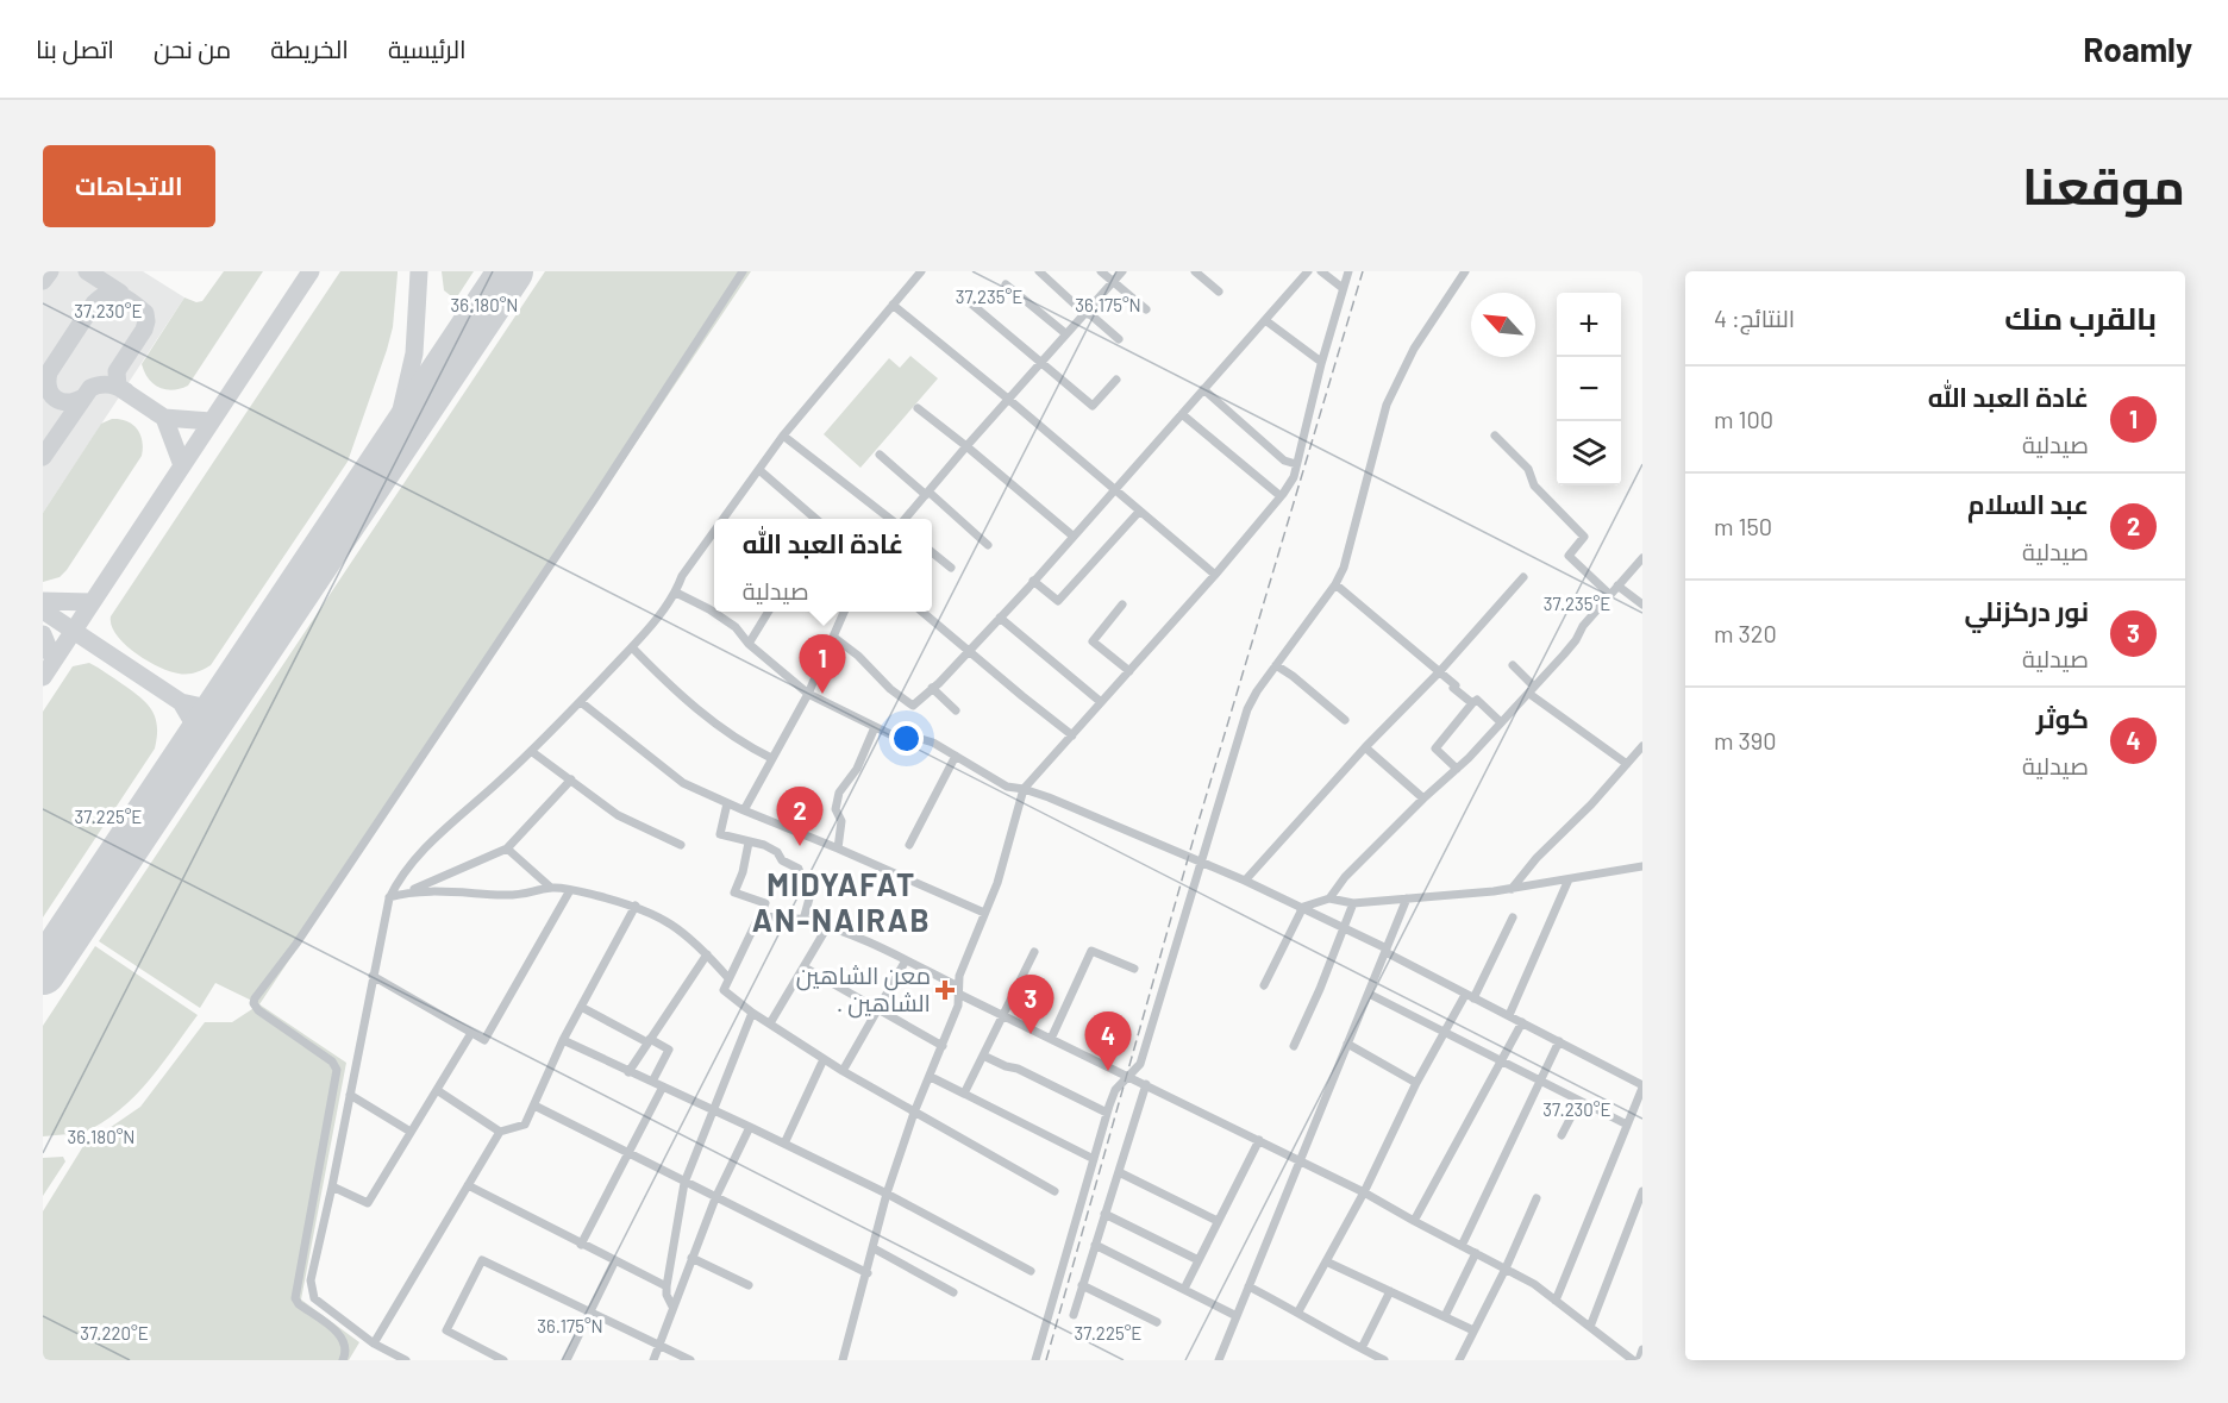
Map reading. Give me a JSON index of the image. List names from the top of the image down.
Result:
{
  "districts": ["MIDYAFAT AN-NAIRAB"],
  "places": {
    "health": ["معن الشاهين . الشاهين"]
  },
  "north": "top left",
  "page": {
    "header": "Roamly",
    "nav": [
      "الرئيسية",
      "الخريطة",
      "من نحن",
      "اتصل بنا"
    ],
    "title": "موقعنا",
    "buttons": "الاتجاهات",
    "heading": ["بالقرب منك", "النتائج: 4"],
    "map_buttons": ["+", "−"],
    "list": [
      {
        "mark": "1",
        "name": "غادة العبد الله",
        "note": "صيدلية",
        "value": "100 m"
      },
      {
        "mark": "2",
        "name": "عبد السلام",
        "note": "صيدلية",
        "value": "150 m"
      },
      {
        "mark": "3",
        "name": "نور دركزنلي",
        "note": "صيدلية",
        "value": "320 m"
      },
      {
        "mark": "4",
        "name": "كوثر",
        "note": "صيدلية",
        "value": "390 m"
      }
    ],
    "popup": ["غادة العبد الله", "صيدلية"],
    "pins": [
      "1",
      "2",
      "3",
      "4"
    ]
  },
  "coordinates": [
    "37.235°E",
    "36.180°N",
    "36.175°N",
    "37.230°E",
    "37.225°E",
    "37.220°E"
  ]
}
